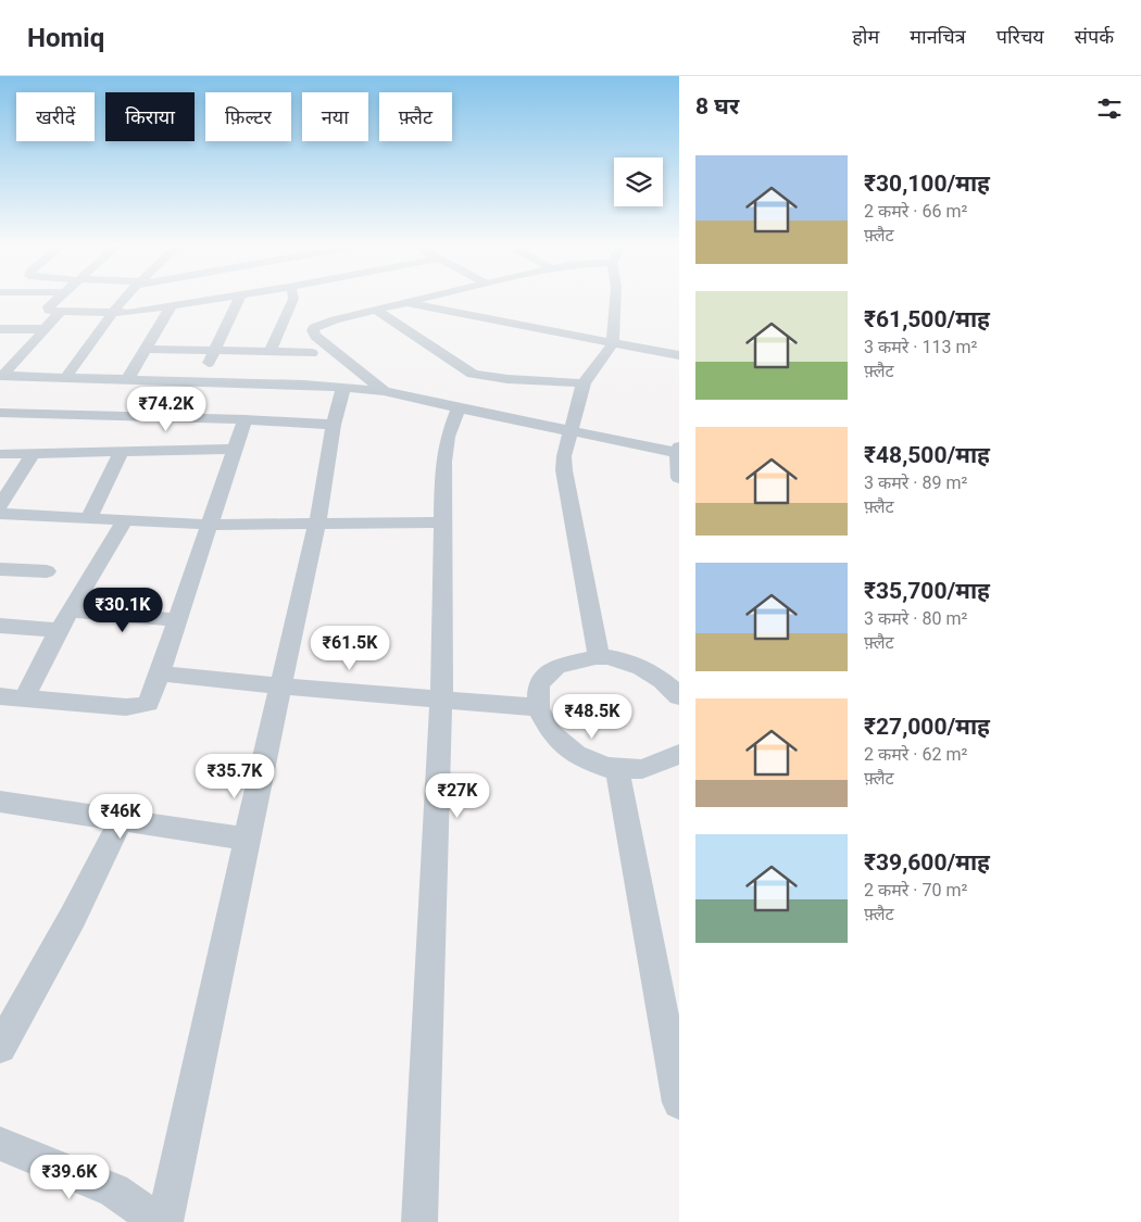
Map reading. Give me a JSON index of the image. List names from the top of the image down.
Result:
{
  "page": {
    "header": "Homiq",
    "nav": [
      "होम",
      "मानचित्र",
      "परिचय",
      "संपर्क"
    ],
    "heading": "8 घर",
    "chip": [
      "खरीदें",
      "किराया",
      "फ़िल्टर",
      "नया",
      "फ़्लैट"
    ],
    "list": [
      {
        "name": "₹30,100/माह",
        "note": "2 कमरे · 66 m² · फ़्लैट"
      },
      {
        "name": "₹61,500/माह",
        "note": "3 कमरे · 113 m² · फ़्लैट"
      },
      {
        "name": "₹48,500/माह",
        "note": "3 कमरे · 89 m² · फ़्लैट"
      },
      {
        "name": "₹35,700/माह",
        "note": "3 कमरे · 80 m² · फ़्लैट"
      },
      {
        "name": "₹27,000/माह",
        "note": "2 कमरे · 62 m² · फ़्लैट"
      },
      {
        "name": "₹39,600/माह",
        "note": "2 कमरे · 70 m² · फ़्लैट"
      }
    ],
    "price": [
      "₹74.2K",
      "₹30.1K",
      "₹61.5K",
      "₹48.5K",
      "₹35.7K",
      "₹27K",
      "₹46K",
      "₹39.6K"
    ]
  }
}
